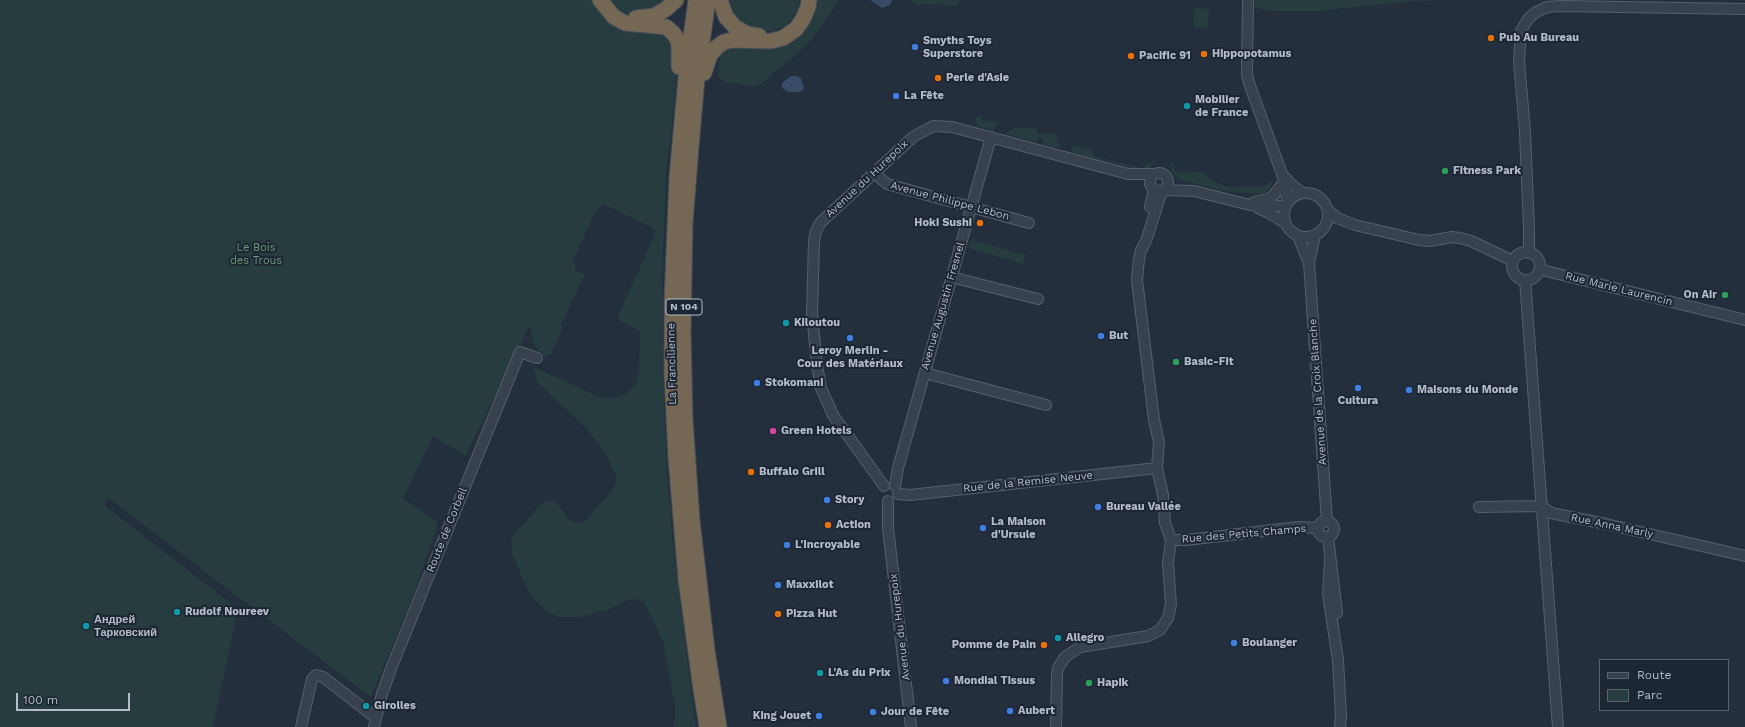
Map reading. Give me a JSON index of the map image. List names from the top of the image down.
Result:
{
  "streets": {
    "highway": ["N 104", "La Francilienne"],
    "street": [
      "Avenue du Hurepoix",
      "Avenue Philippe Lebon",
      "Rue Marie Laurencin",
      "Avenue Augustin Fresnel",
      "Avenue de la Croix Blanche",
      "Rue de la Remise Neuve",
      "Rue Anna Marly",
      "Route de Corbeil",
      "Rue des Petits Champs"
    ]
  },
  "crossings": [
    ["Avenue du Hurepoix", "Avenue Philippe Lebon"],
    ["Avenue du Hurepoix", "Avenue Augustin Fresnel"],
    ["Avenue du Hurepoix", "Avenue de la Croix Blanche"],
    ["Avenue du Hurepoix", "Rue de la Remise Neuve"],
    ["Avenue du Hurepoix", "Rue des Petits Champs"],
    ["Avenue Philippe Lebon", "Avenue Augustin Fresnel"],
    ["Avenue Augustin Fresnel", "Rue de la Remise Neuve"],
    ["Avenue de la Croix Blanche", "Rue des Petits Champs"],
    ["Rue de la Remise Neuve", "Rue des Petits Champs"]
  ],
  "parks": ["Le Bois des Trous"],
  "places": [
    "Pub Au Bureau",
    "Smyths Toys Superstore",
    "Hippopotamus",
    "Pacific 91",
    "Perle d'Asie",
    "La Fête",
    "Mobilier de France",
    "Fitness Park",
    "Hoki Sushi",
    "On Air",
    "Kiloutou",
    "But",
    "Leroy Merlin - Cour des Matériaux",
    "Basic-Fit",
    "Stokomani",
    "Cultura",
    "Maisons du Monde",
    "Green Hotels",
    "Buffalo Grill",
    "Story",
    "Bureau Vallée",
    "Action",
    "La Maison d'Ursule",
    "L'Incroyable",
    "Maxxilot",
    "Rudolf Noureev",
    "Pizza Hut",
    "Андрей Тарковский",
    "Allegro",
    "Boulanger",
    "Pomme de Pain",
    "L'As du Prix",
    "Mondial Tissus",
    "Hapik",
    "Girolles",
    "Aubert",
    "Jour de Fête",
    "King Jouet"
  ],
  "legend": ["Route", "Parc"],
  "scale_bar": "100 m"
}
